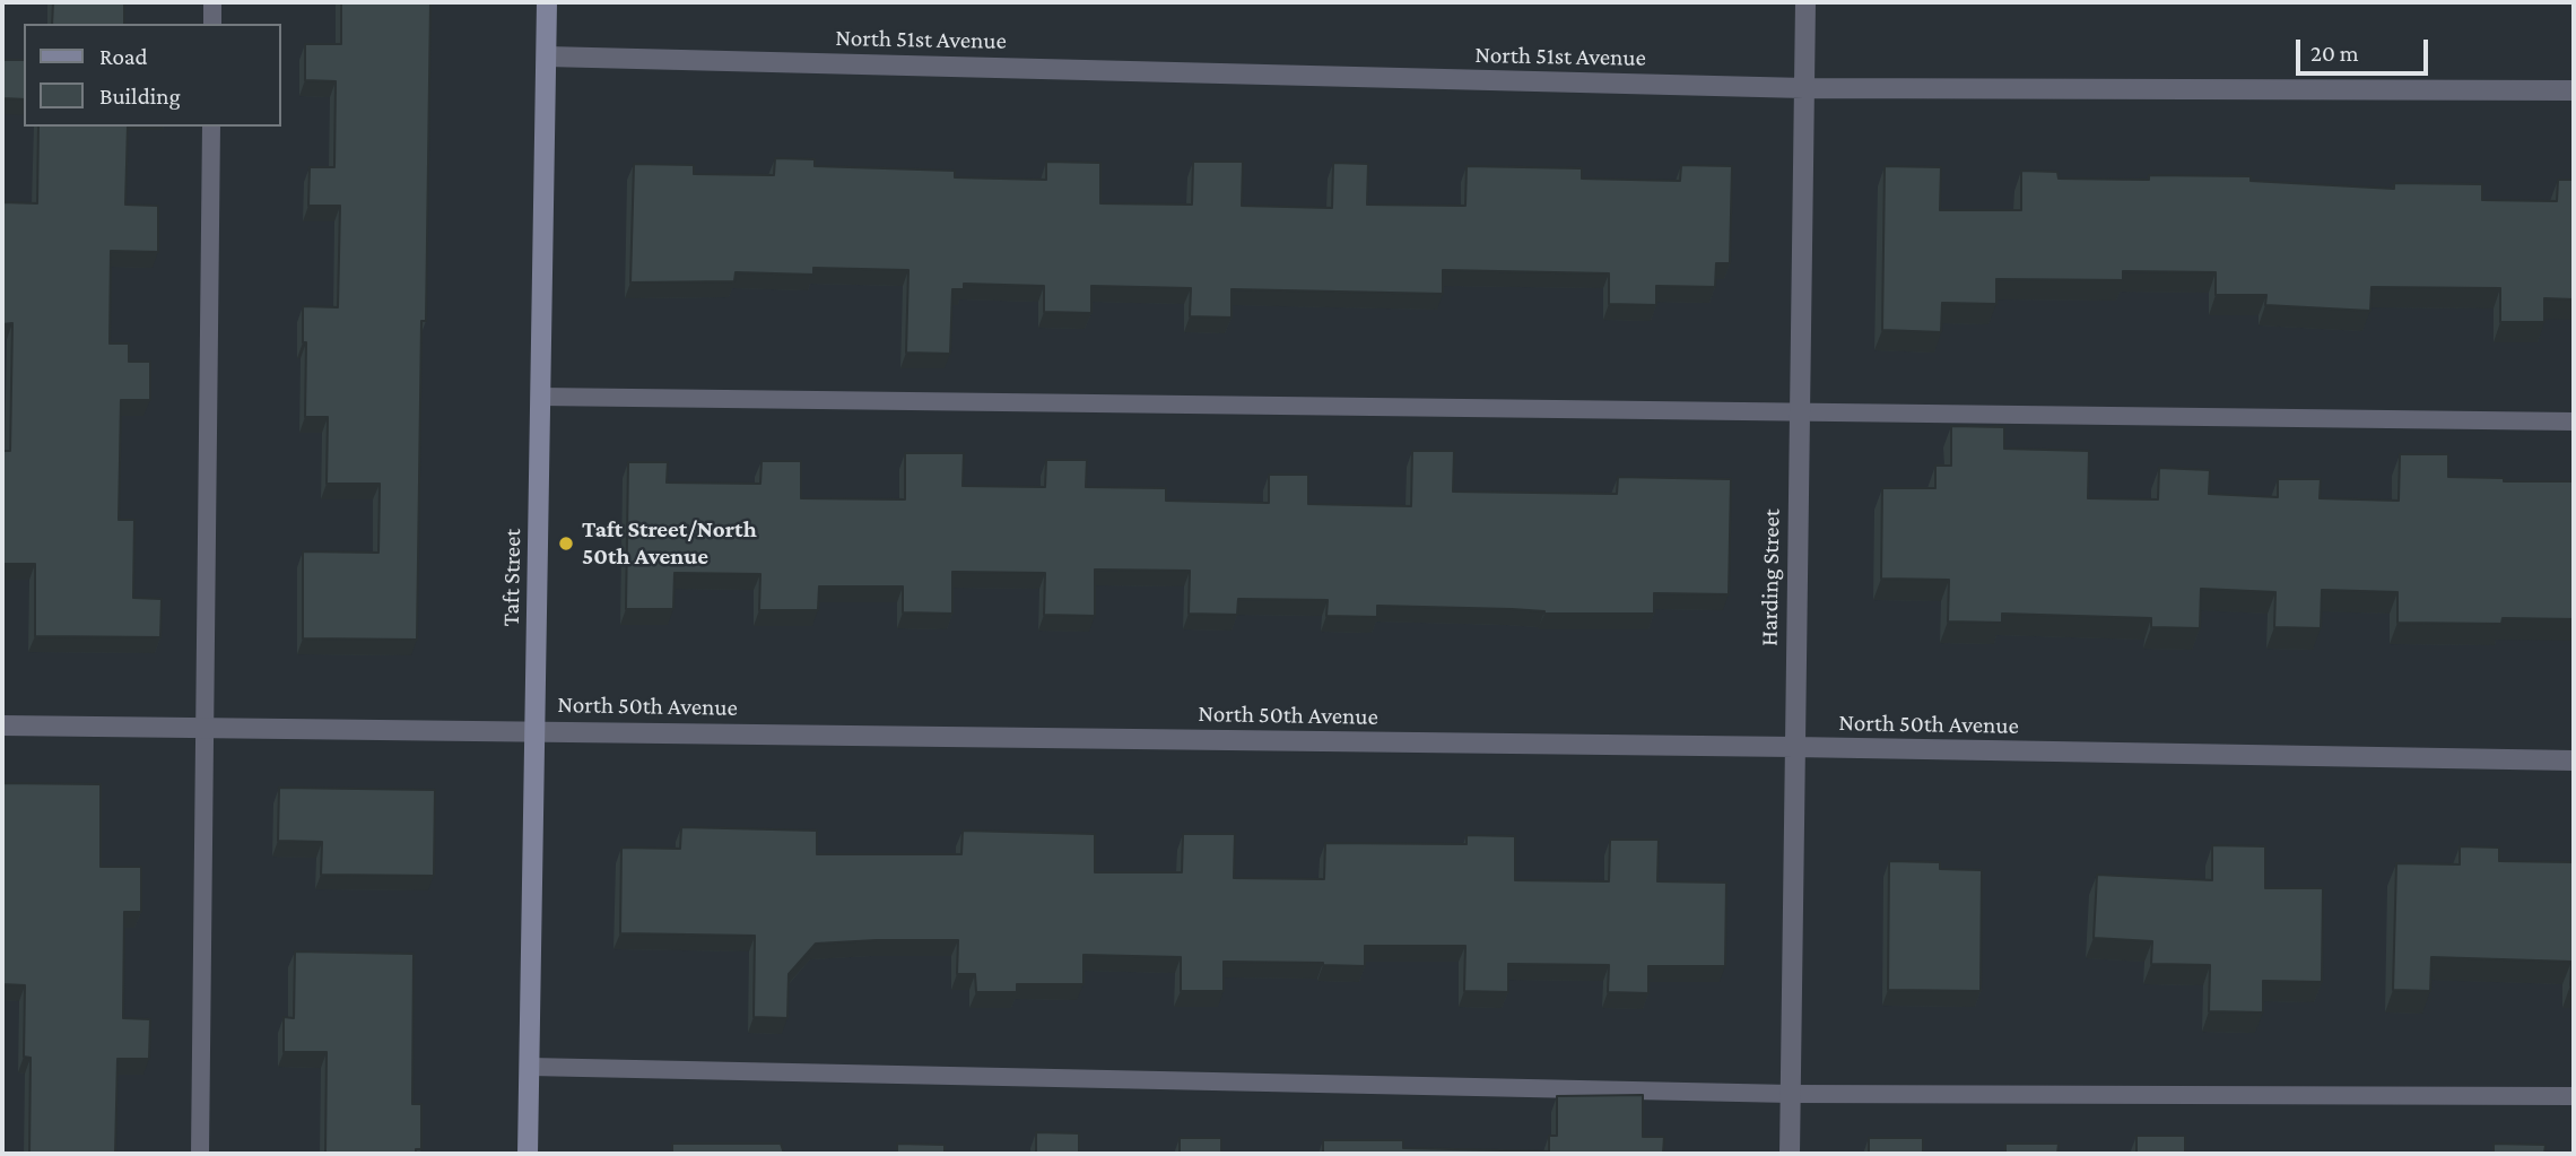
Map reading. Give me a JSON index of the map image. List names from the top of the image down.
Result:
{
  "streets": {
    "street": [
      "North 51st Avenue",
      "Taft Street",
      "Harding Street",
      "North 50th Avenue"
    ]
  },
  "crossings": [
    ["North 51st Avenue", "Taft Street"],
    ["North 51st Avenue", "Harding Street"],
    ["Taft Street", "North 50th Avenue"],
    ["Harding Street", "North 50th Avenue"]
  ],
  "places": ["Taft Street/North 50th Avenue"],
  "legend": ["Road", "Building"],
  "scale_bar": "20 m"
}
